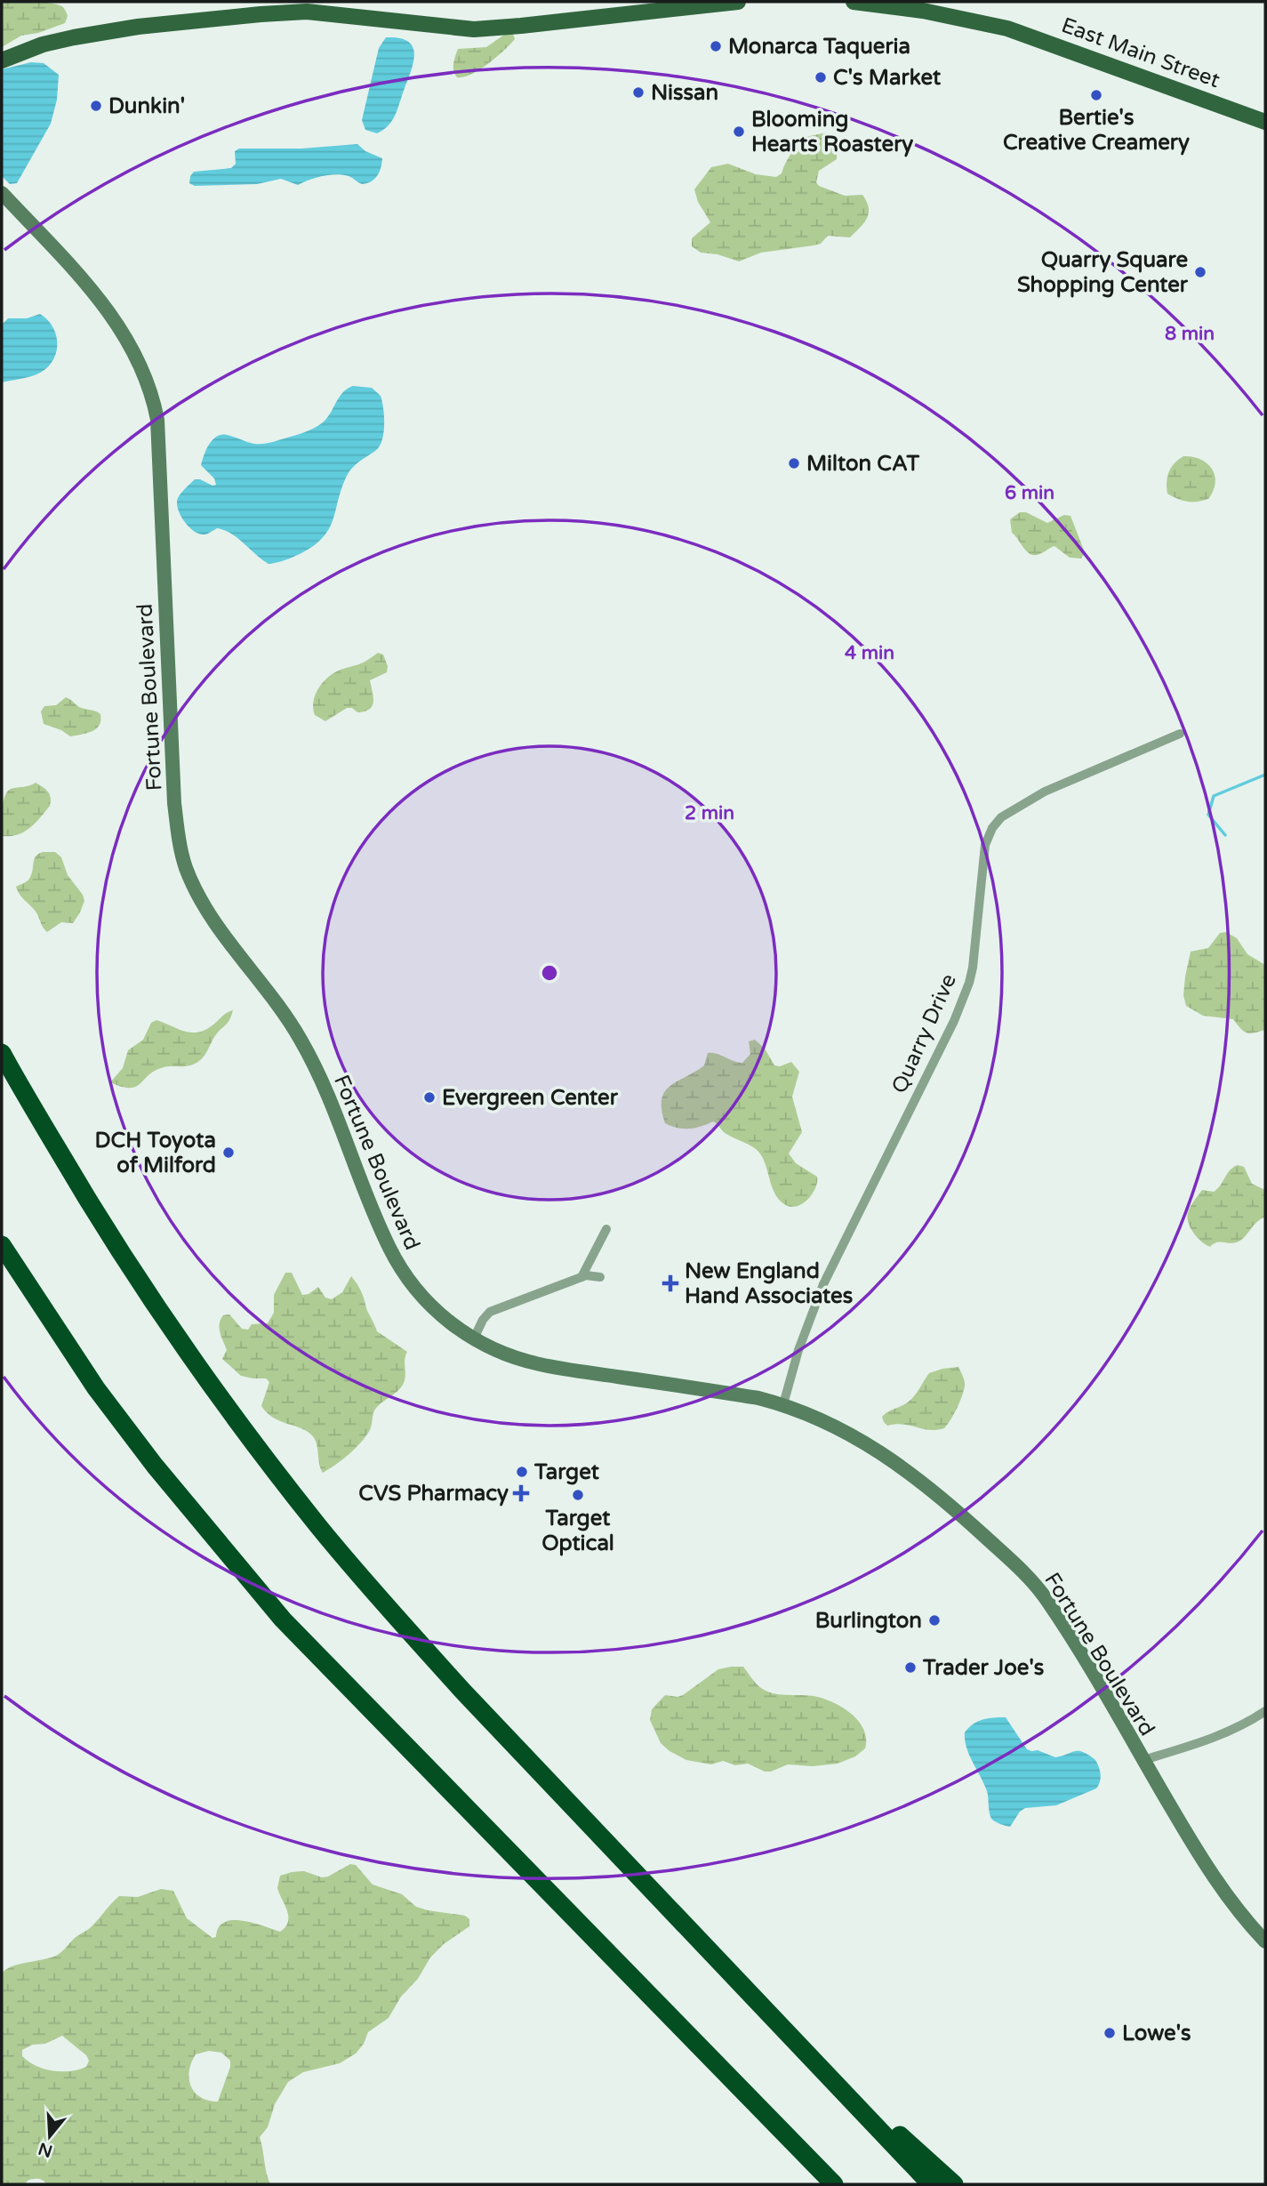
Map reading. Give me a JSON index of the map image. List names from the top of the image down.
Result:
{
  "streets": {
    "main road": ["East Main Street", "Fortune Boulevard"],
    "street": ["Quarry Drive"]
  },
  "crossings": [
    ["Fortune Boulevard", "Quarry Drive"]
  ],
  "places": {
    "other": [
      "Monarca Taqueria",
      "C's Market",
      "Nissan",
      "Bertie's Creative Creamery",
      "Dunkin'",
      "Blooming Hearts Roastery",
      "Quarry Square Shopping Center",
      "Milton CAT",
      "Evergreen Center",
      "DCH Toyota of Milford",
      "Target",
      "Target Optical",
      "Burlington",
      "Trader Joe's",
      "Lowe's"
    ],
    "health": ["New England Hand Associates", "CVS Pharmacy"]
  },
  "north": "bottom",
  "rings": [
    "8 min",
    "6 min",
    "4 min",
    "2 min"
  ]
}
